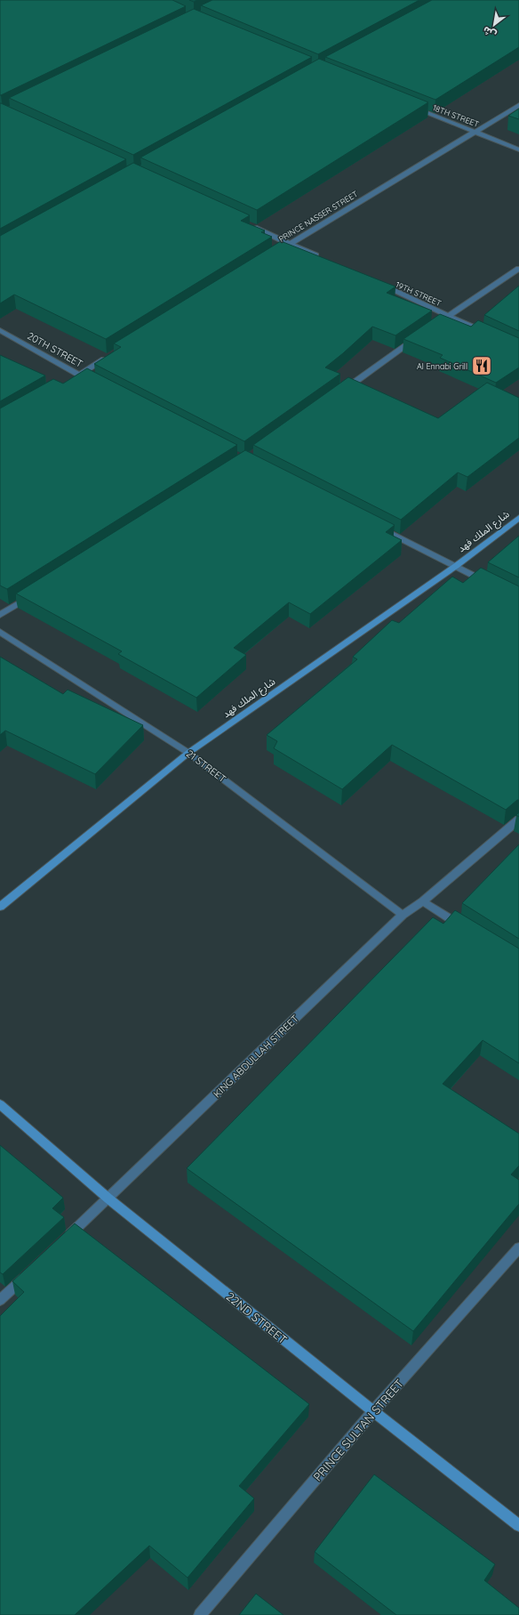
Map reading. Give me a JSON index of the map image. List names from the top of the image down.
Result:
{
  "streets": {
    "street": [
      "18TH STREET",
      "PRINCE NASSER STREET",
      "19TH STREET",
      "20TH STREET",
      "شارع الملك فهد",
      "21 STREET",
      "KING ABDULLAH STREET",
      "22ND STREET",
      "PRINCE SULTAN STREET"
    ]
  },
  "crossings": [
    ["18TH STREET", "PRINCE NASSER STREET"],
    ["شارع الملك فهد", "21 STREET"],
    ["21 STREET", "KING ABDULLAH STREET"],
    ["KING ABDULLAH STREET", "22ND STREET"],
    ["22ND STREET", "PRINCE SULTAN STREET"]
  ],
  "places": {
    "restaurant": ["Al Ennabi Grill"]
  },
  "north": "bottom left"
}
